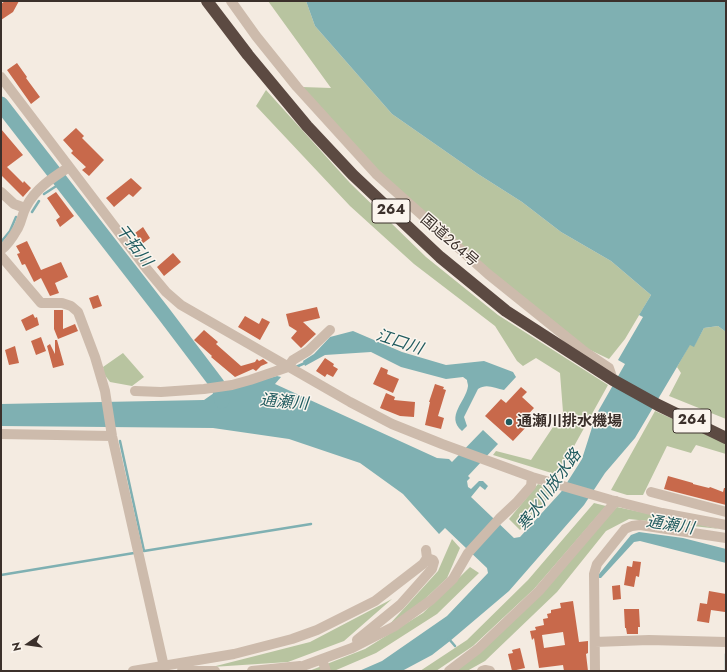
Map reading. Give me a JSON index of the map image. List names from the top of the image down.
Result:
{
  "streets": {
    "highway": ["264", "国道264号"]
  },
  "water": [
    "干拓川",
    "江口川",
    "通瀬川",
    "寒水川放水路"
  ],
  "places": ["通瀬川排水機場"],
  "north": "left"
}
